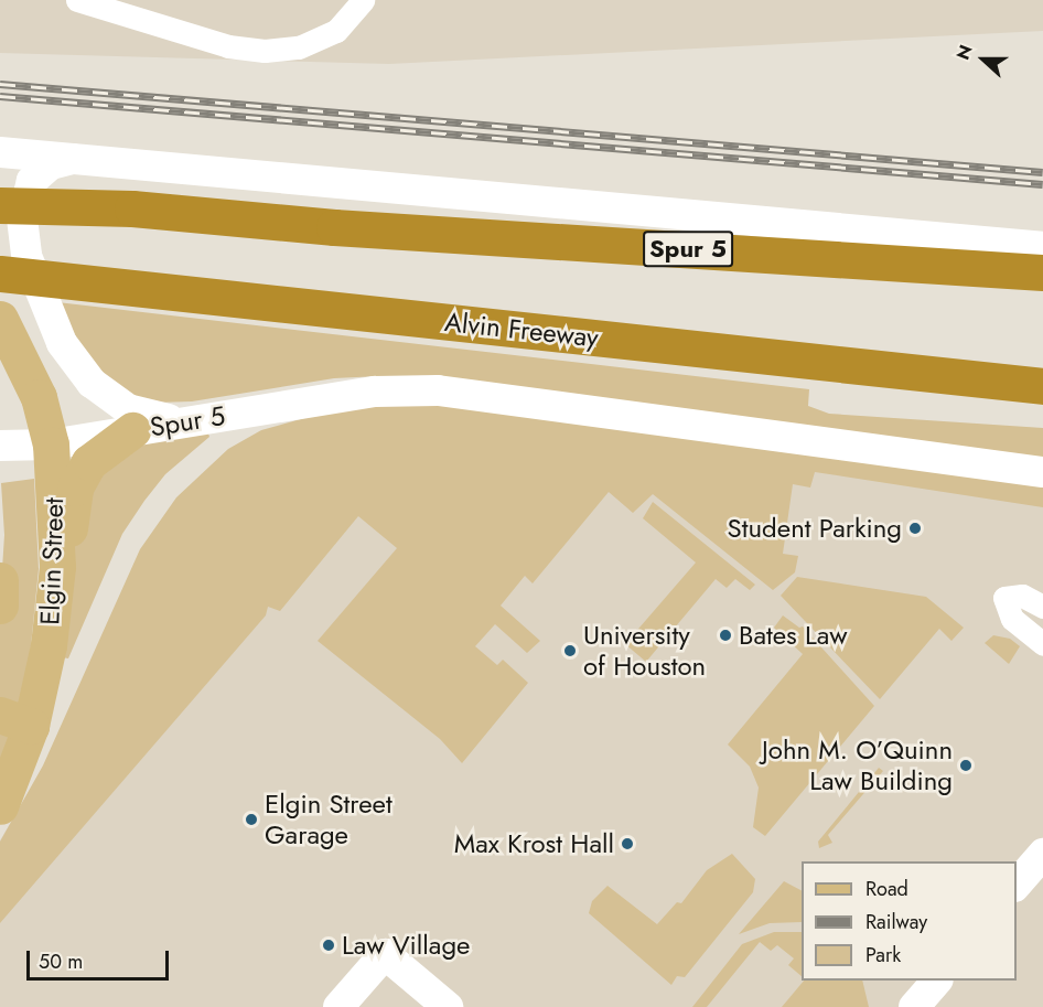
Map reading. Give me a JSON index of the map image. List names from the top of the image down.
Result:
{
  "streets": {
    "highway": ["Spur 5", "Alvin Freeway"],
    "main road": ["Elgin Street"]
  },
  "crossings": [
    ["Spur 5", "Elgin Street"]
  ],
  "places": [
    "Student Parking",
    "Bates Law",
    "University of Houston",
    "John M. O’Quinn Law Building",
    "Elgin Street Garage",
    "Max Krost Hall",
    "Law Village"
  ],
  "legend": ["Road", "Railway", "Park"],
  "scale_bar": "50 m",
  "north": "left"
}
